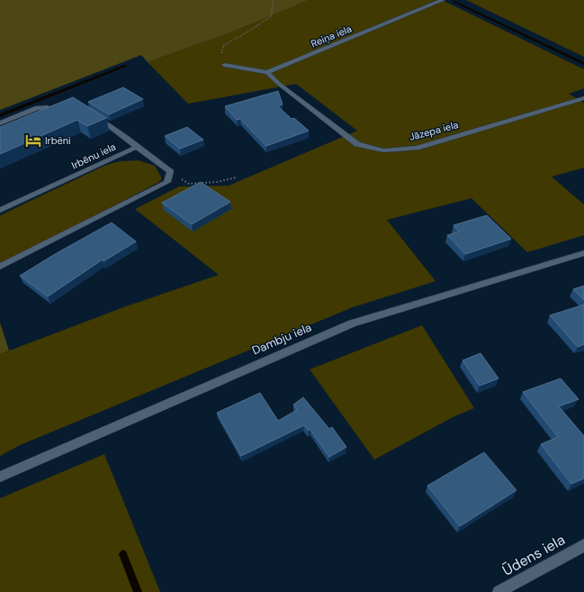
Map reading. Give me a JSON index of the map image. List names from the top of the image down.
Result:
{
  "streets": {
    "street": [
      "Reiņa iela",
      "Jāzepa iela",
      "Irbēnu iela",
      "Dambju iela",
      "Ūdens iela"
    ]
  },
  "crossings": [
    ["Reiņa iela", "Jāzepa iela"]
  ],
  "places": {
    "hotel": ["Irbēni"]
  }
}
